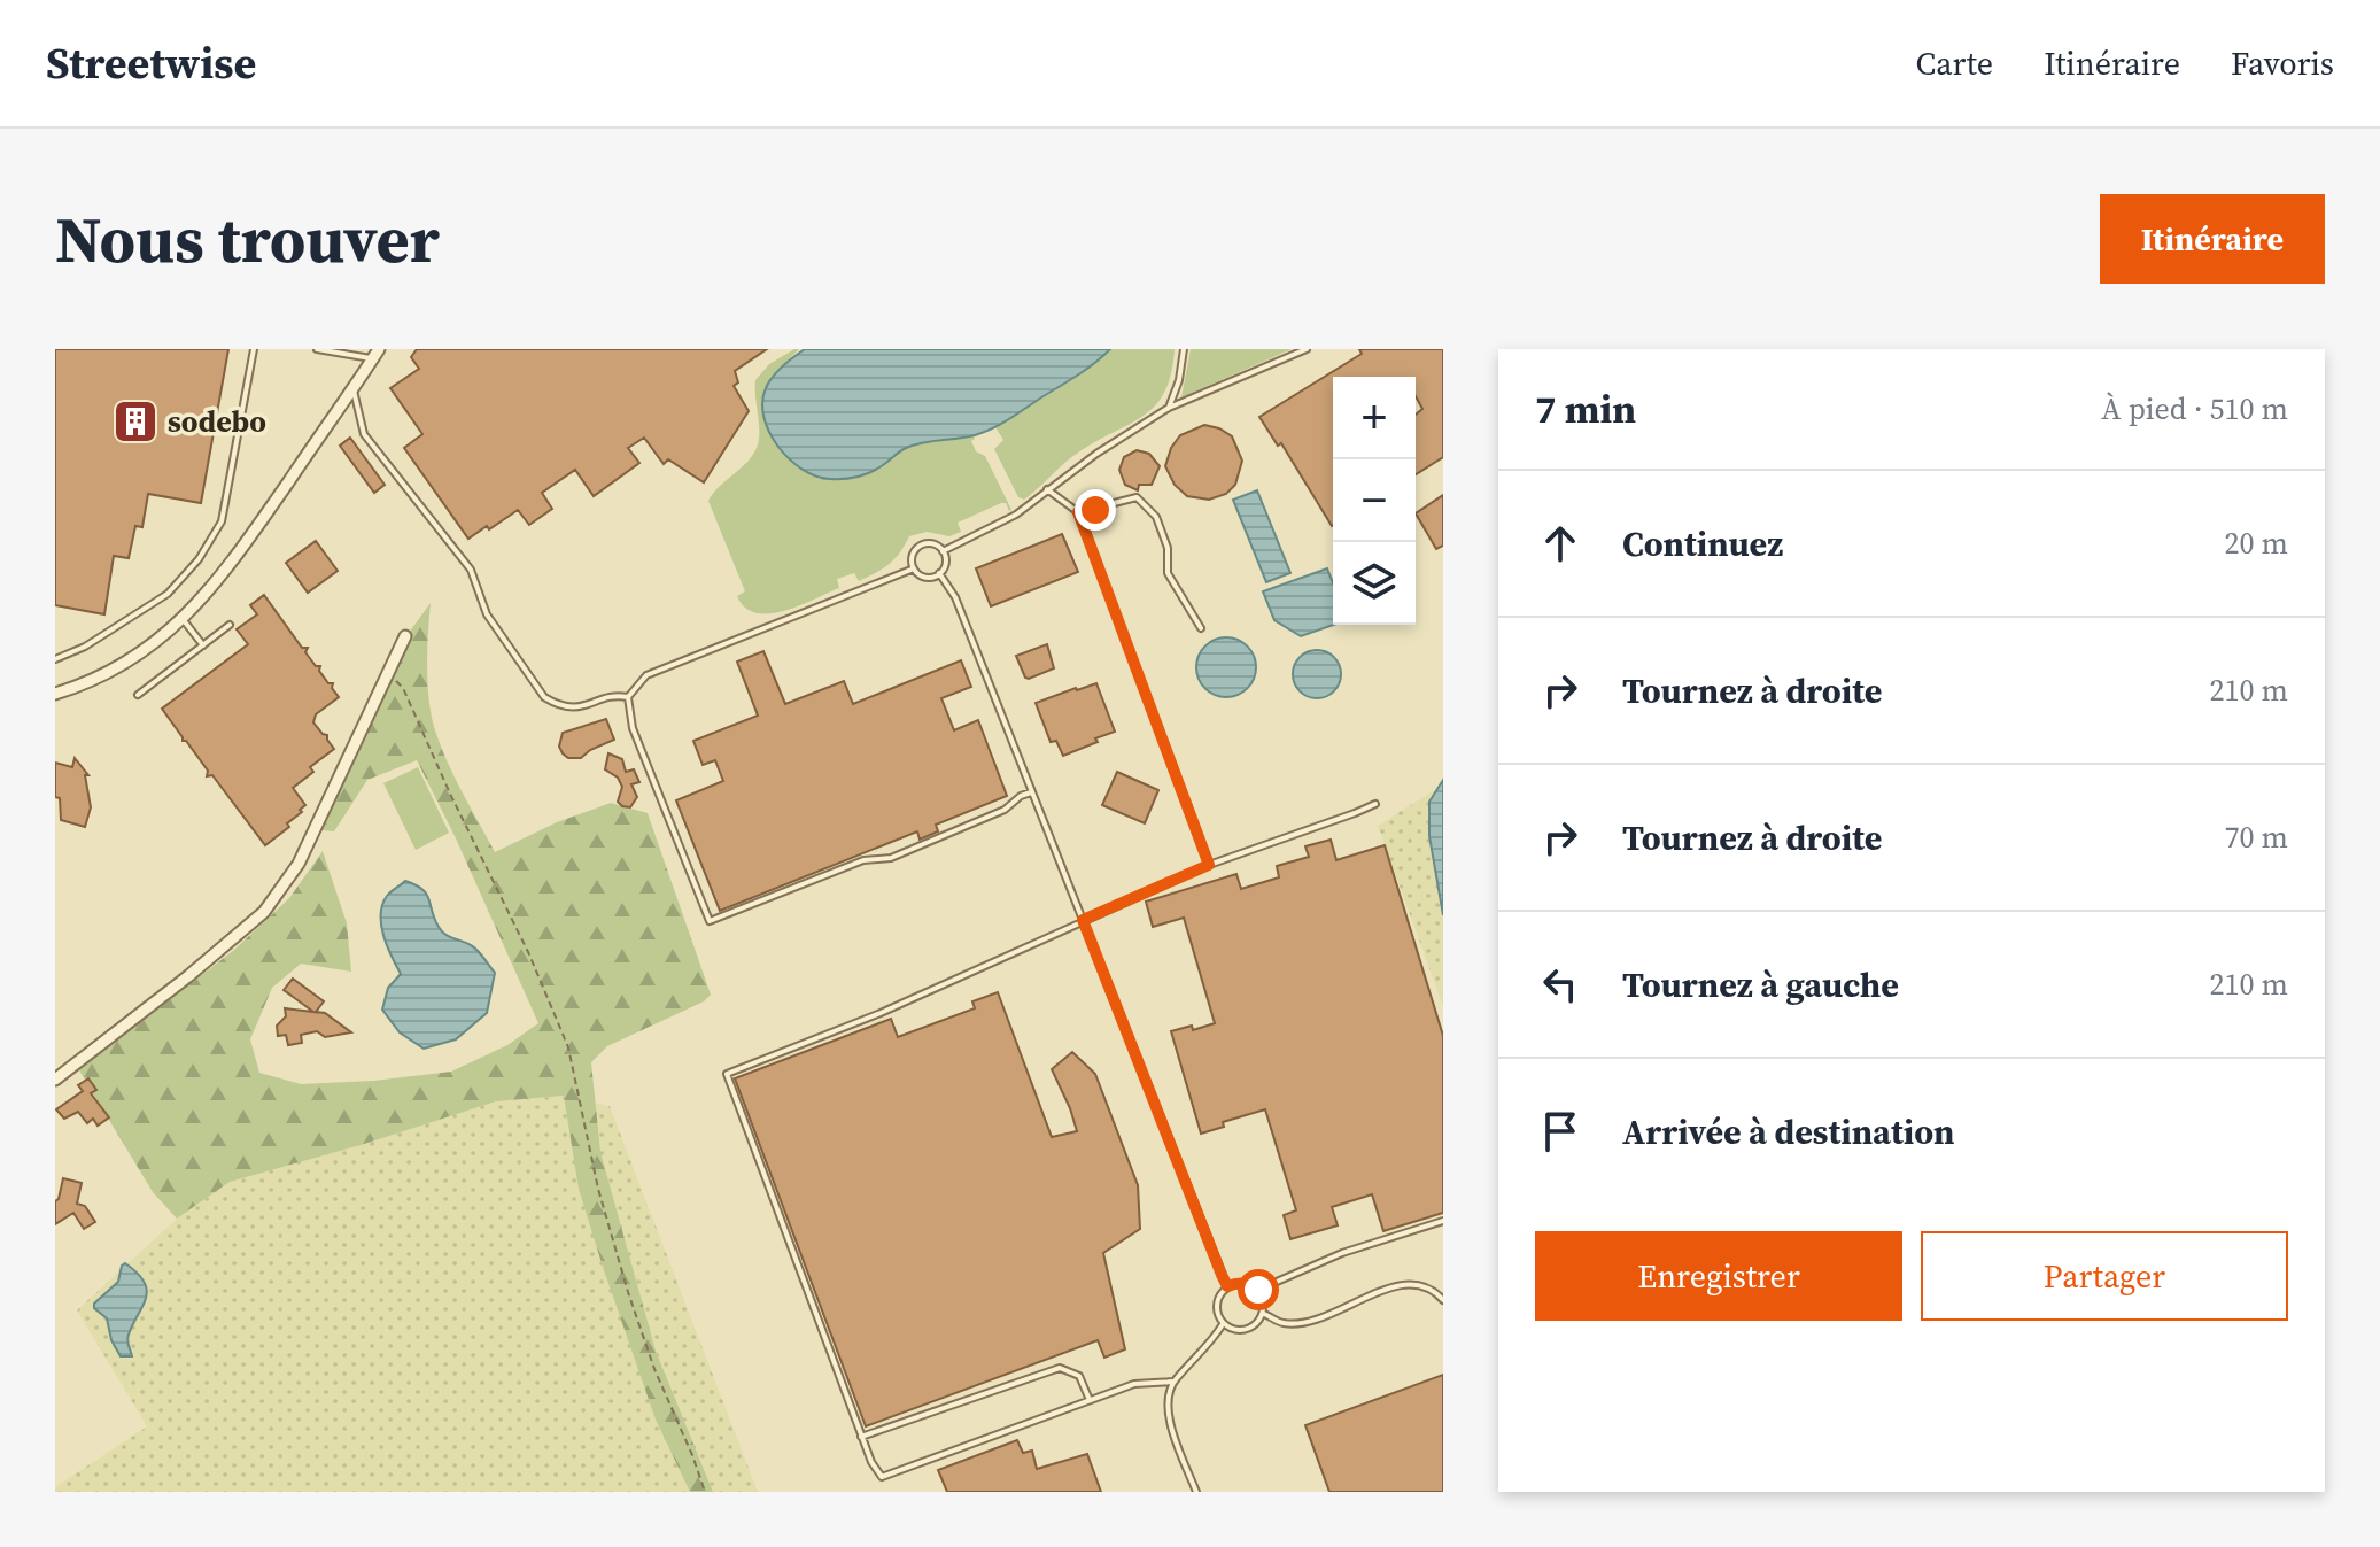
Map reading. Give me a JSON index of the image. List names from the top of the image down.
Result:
{
  "places": {
    "building": ["sodebo"]
  },
  "page": {
    "header": "Streetwise",
    "nav": ["Carte", "Itinéraire", "Favoris"],
    "buttons": [
      "Itinéraire",
      ["Enregistrer", "Partager"]
    ],
    "title": "Nous trouver",
    "heading": ["7 min", "À pied · 510 m"],
    "map_buttons": ["+", "−"],
    "list": [
      ["Continuez", "20 m"],
      ["Tournez à droite", "210 m"],
      ["Tournez à droite", "70 m"],
      ["Tournez à gauche", "210 m"],
      "Arrivée à destination"
    ]
  }
}
